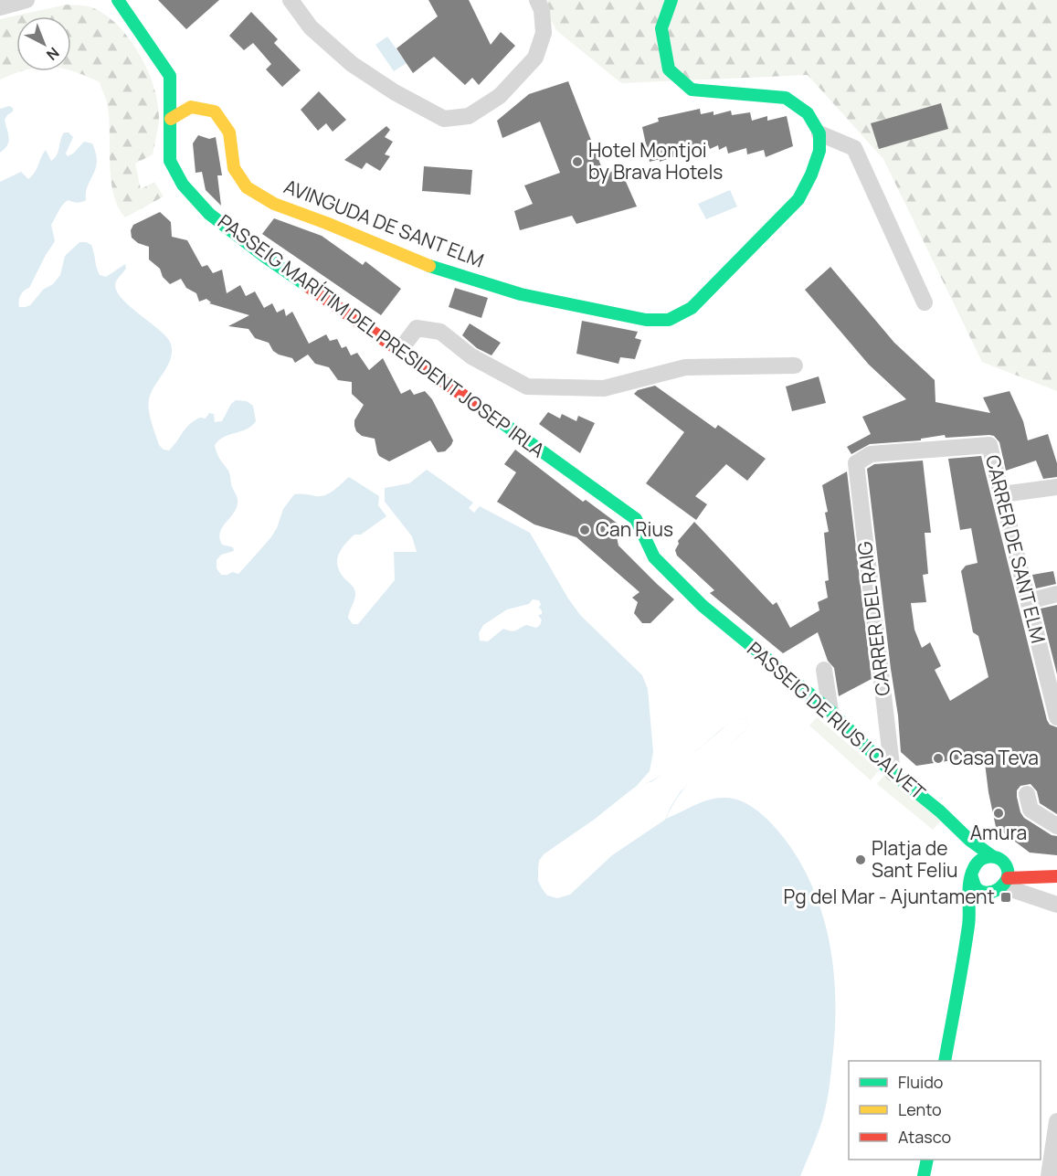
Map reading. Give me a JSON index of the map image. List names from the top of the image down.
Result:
{
  "streets": {
    "street": [
      "AVINGUDA DE SANT ELM",
      "PASSEIG MARÍTIM DEL PRESIDENT JOSEP IRLA",
      "CARRER DE SANT ELM",
      "CARRER DEL RAIG",
      "PASSEIG DE RIUS I CALVET"
    ]
  },
  "crossings": [
    ["AVINGUDA DE SANT ELM", "PASSEIG MARÍTIM DEL PRESIDENT JOSEP IRLA"],
    ["PASSEIG MARÍTIM DEL PRESIDENT JOSEP IRLA", "PASSEIG DE RIUS I CALVET"],
    ["CARRER DE SANT ELM", "CARRER DEL RAIG"],
    ["CARRER DEL RAIG", "PASSEIG DE RIUS I CALVET"]
  ],
  "places": {
    "other": [
      "Hotel Montjoi by Brava Hotels",
      "Can Rius",
      "Casa Teva",
      "Amura",
      "Platja de Sant Feliu"
    ],
    "transit": ["Pg del Mar - Ajuntament"]
  },
  "legend": ["Fluido", "Lento", "Atasco"],
  "north": "bottom right"
}
